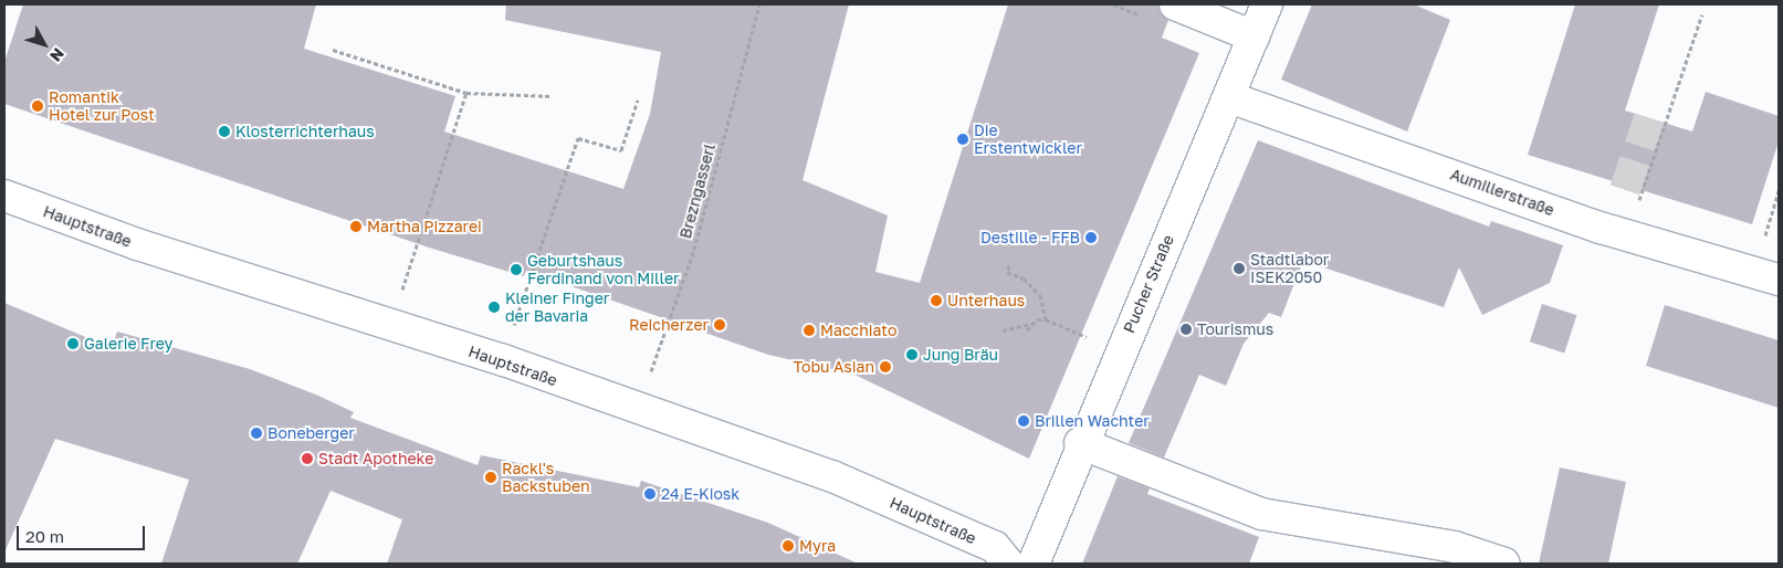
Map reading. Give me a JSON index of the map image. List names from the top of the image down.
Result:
{
  "streets": {
    "street": ["Aumillerstraße", "Hauptstraße", "Pucher Straße"],
    "path": ["Brezngasserl"]
  },
  "crossings": [
    ["Brezngasserl", "Hauptstraße"],
    ["Aumillerstraße", "Pucher Straße"]
  ],
  "places": [
    "Romantik Hotel zur Post",
    "Klosterrichterhaus",
    "Die Erstentwickler",
    "Martha Pizzarei",
    "Destille - FFB",
    "Stadtlabor ISEK2050",
    "Geburtshaus Ferdinand von Miller",
    "Unterhaus",
    "Kleiner Finger der Bavaria",
    "Reicherzer",
    "Tourismus",
    "Macchiato",
    "Galerie Frey",
    "Jung Bräu",
    "Tobu Asian",
    "Brillen Wachter",
    "Boneberger",
    "Stadt Apotheke",
    "Rackl's Backstuben",
    "24 E-Kiosk",
    "Myra"
  ],
  "scale_bar": "20 m",
  "north": "bottom right"
}
